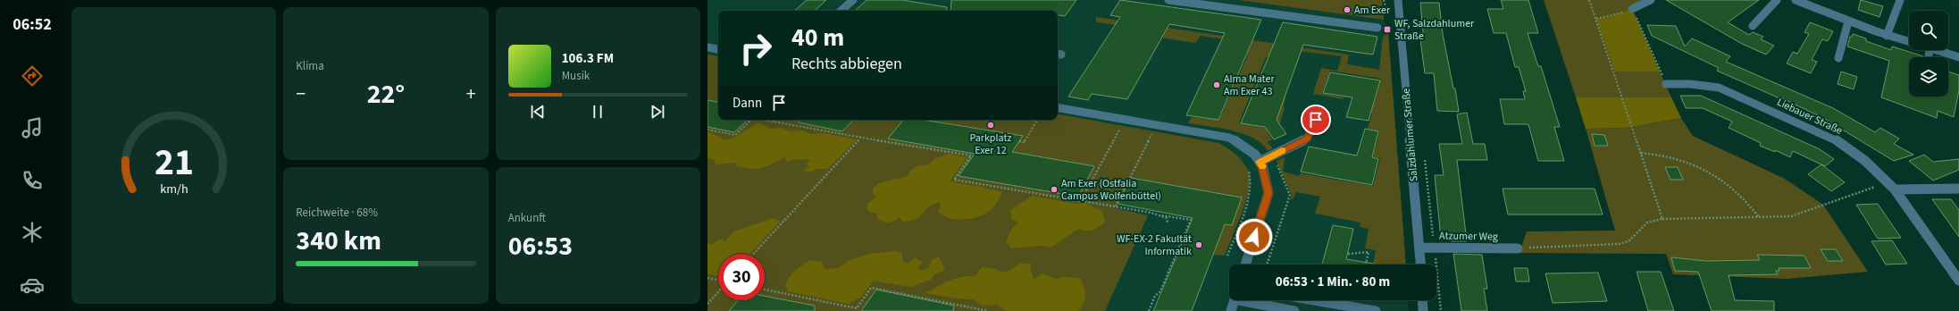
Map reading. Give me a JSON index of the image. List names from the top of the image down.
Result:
{
  "streets": {
    "street": ["Liebauer Straße", "Salzdahlumer Straße", "Atzumer Weg"]
  },
  "crossings": [
    ["Salzdahlumer Straße", "Atzumer Weg"]
  ],
  "places": {
    "other": [
      "Am Exer",
      "Alma Mater Am Exer 43",
      "Parkplatz Exer 12",
      "Am Exer (Ostfalia Campus Wolfenbüttel)",
      "WF-EX-2 Fakultät Informatik"
    ],
    "transit": ["WF, Salzdahlumer Straße"]
  },
  "page": {
    "tabs": "06:52",
    "tile": [
      "Klima",
      ["Reichweite · 68%", "340 km"],
      ["Ankunft", "06:53"]
    ],
    "turn": ["40 m", "Rechts abbiegen"],
    "song": ["106.3 FM", "Musik"],
    "heat": ["−", "22°", "+"],
    "then": "Dann",
    "limit": "30",
    "trip": "06:53 · 1 Min. · 80 m",
    "gauge": ["21", "km/h"]
  }
}
